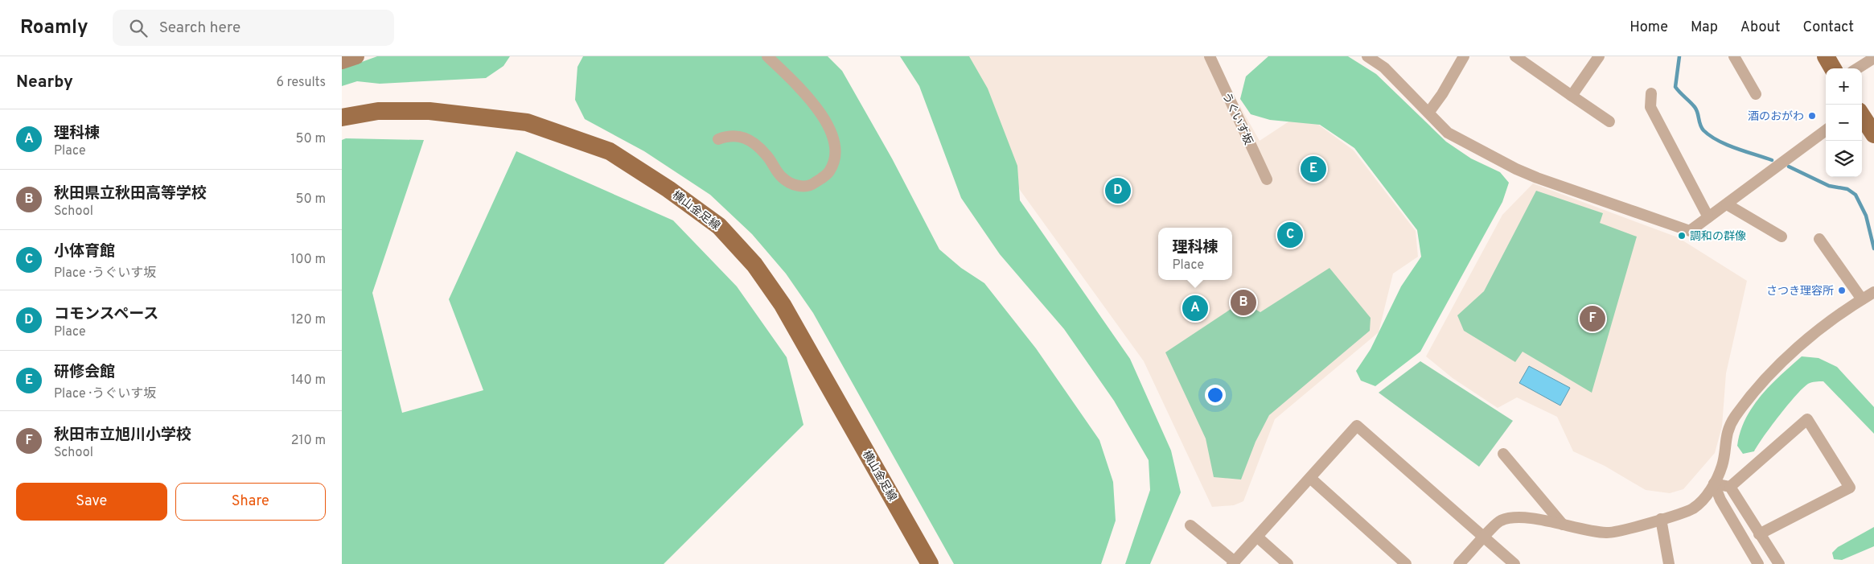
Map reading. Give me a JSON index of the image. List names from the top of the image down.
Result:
{
  "streets": {
    "main road": ["横山金足線"],
    "street": ["うぐいす坂"]
  },
  "places": ["酒のおがわ", "調和の群像", "さつき理容所"],
  "page": {
    "header": "Roamly",
    "search": "Search here",
    "nav": [
      "Home",
      "Map",
      "About",
      "Contact"
    ],
    "heading": ["Nearby", "6 results"],
    "map_buttons": ["+", "−"],
    "list": [
      {
        "mark": "A",
        "name": "理科棟",
        "note": "Place",
        "value": "50 m"
      },
      {
        "mark": "B",
        "name": "秋田県立秋田高等学校",
        "note": "School",
        "value": "50 m"
      },
      {
        "mark": "C",
        "name": "小体育館",
        "note": "Place · うぐいす坂",
        "value": "100 m"
      },
      {
        "mark": "D",
        "name": "コモンスペース",
        "note": "Place",
        "value": "120 m"
      },
      {
        "mark": "E",
        "name": "研修会館",
        "note": "Place · うぐいす坂",
        "value": "140 m"
      },
      {
        "mark": "F",
        "name": "秋田市立旭川小学校",
        "note": "School",
        "value": "210 m"
      }
    ],
    "pins": [
      "E",
      "D",
      "C",
      "B",
      "A",
      "F"
    ],
    "popup": ["理科棟", "Place"],
    "buttons": ["Save", "Share"]
  }
}
